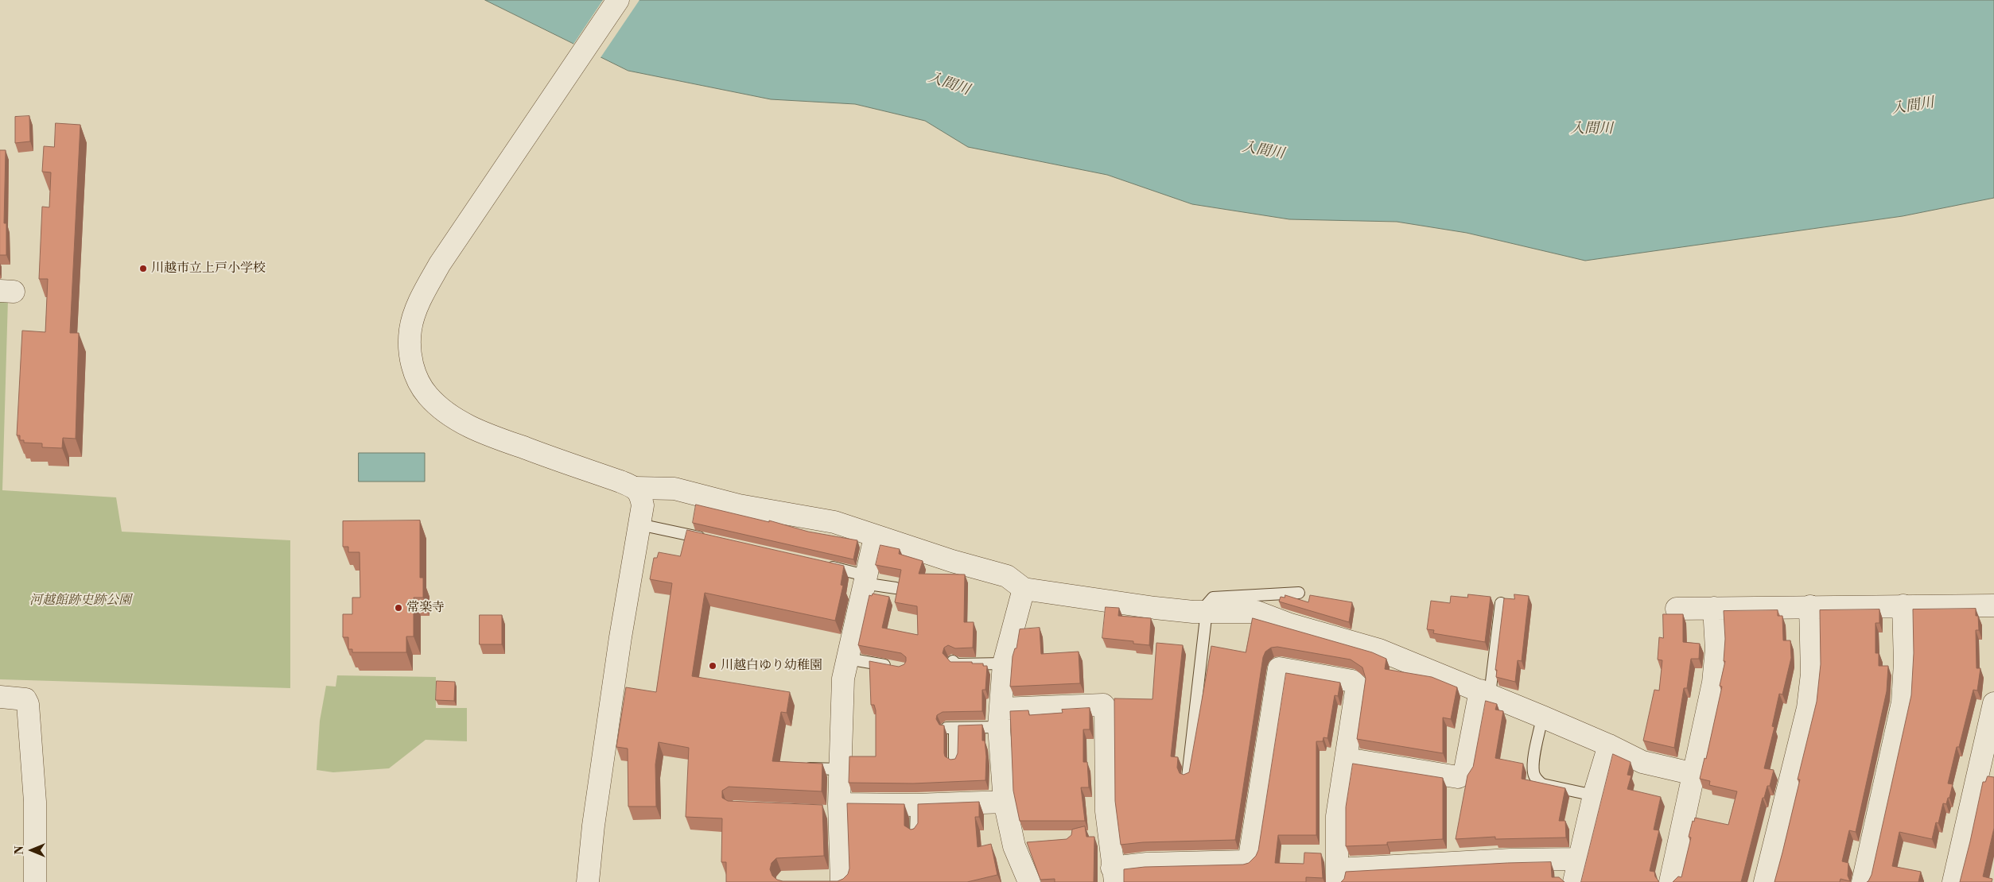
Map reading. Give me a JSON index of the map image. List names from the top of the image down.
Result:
{
  "water": ["入間川"],
  "parks": ["河越館跡史跡公園"],
  "places": ["川越市立上戸小学校", "常楽寺", "川越白ゆり幼稚園"],
  "north": "left"
}
